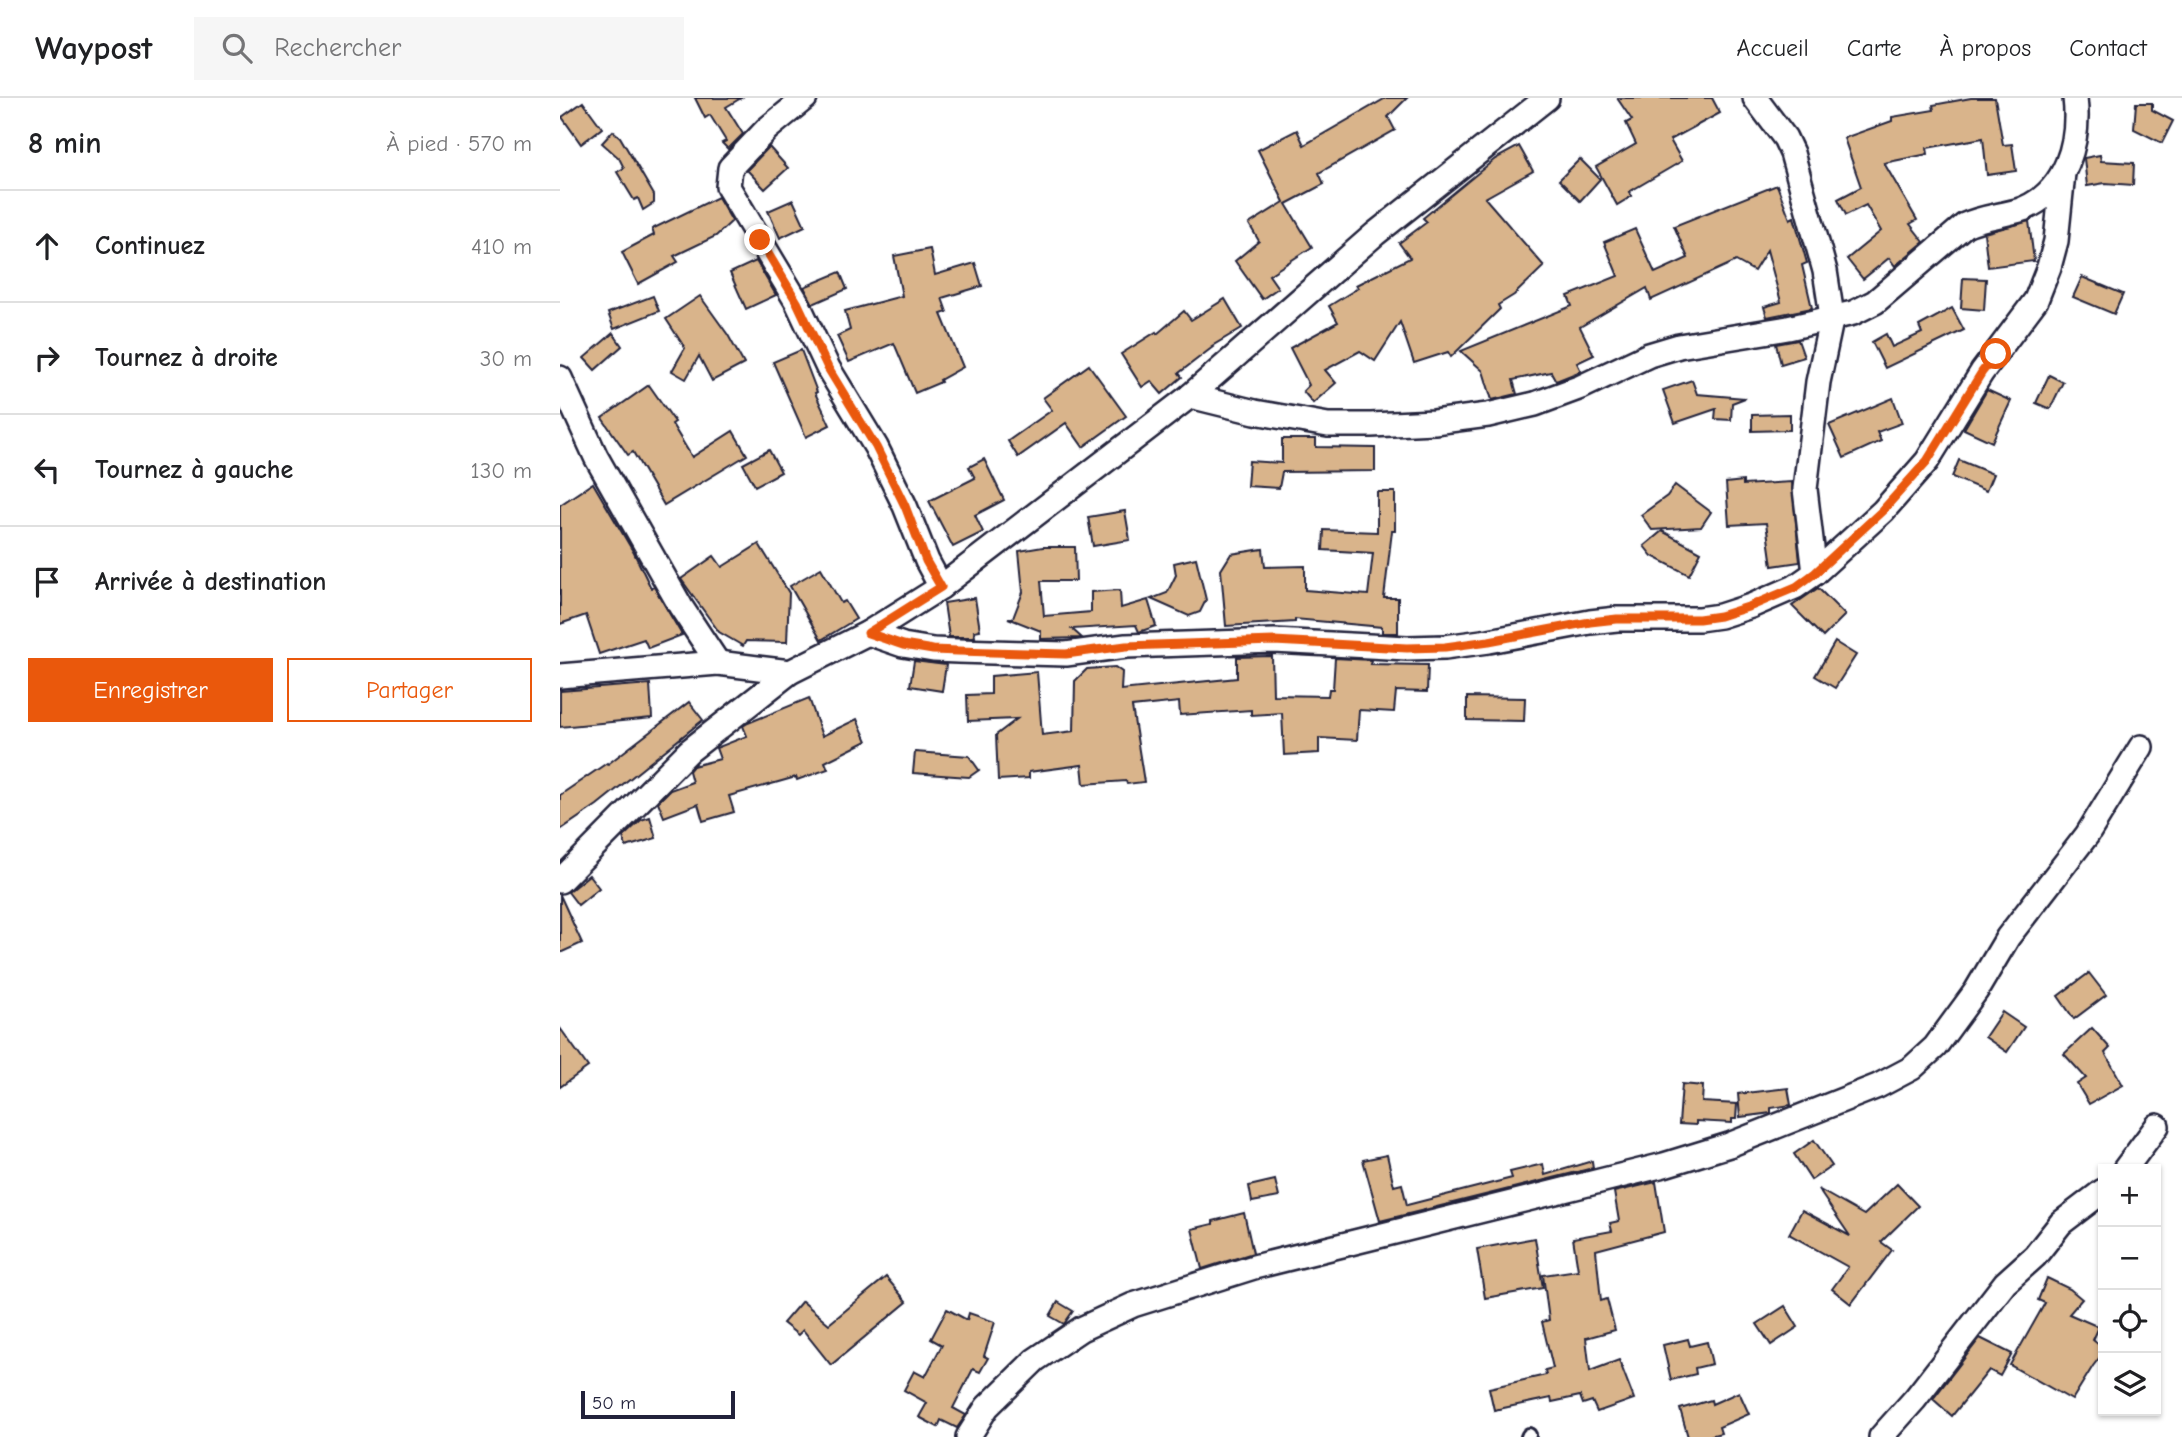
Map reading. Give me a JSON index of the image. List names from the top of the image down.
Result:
{
  "scale_bar": "50 m",
  "page": {
    "header": "Waypost",
    "search": "Rechercher",
    "nav": [
      "Accueil",
      "Carte",
      "À propos",
      "Contact"
    ],
    "heading": ["8 min", "À pied · 570 m"],
    "list": [
      ["Continuez", "410 m"],
      ["Tournez à droite", "30 m"],
      ["Tournez à gauche", "130 m"],
      "Arrivée à destination"
    ],
    "buttons": ["Enregistrer", "Partager"],
    "map_buttons": ["+", "−"],
    "scale": "50 m"
  }
}
